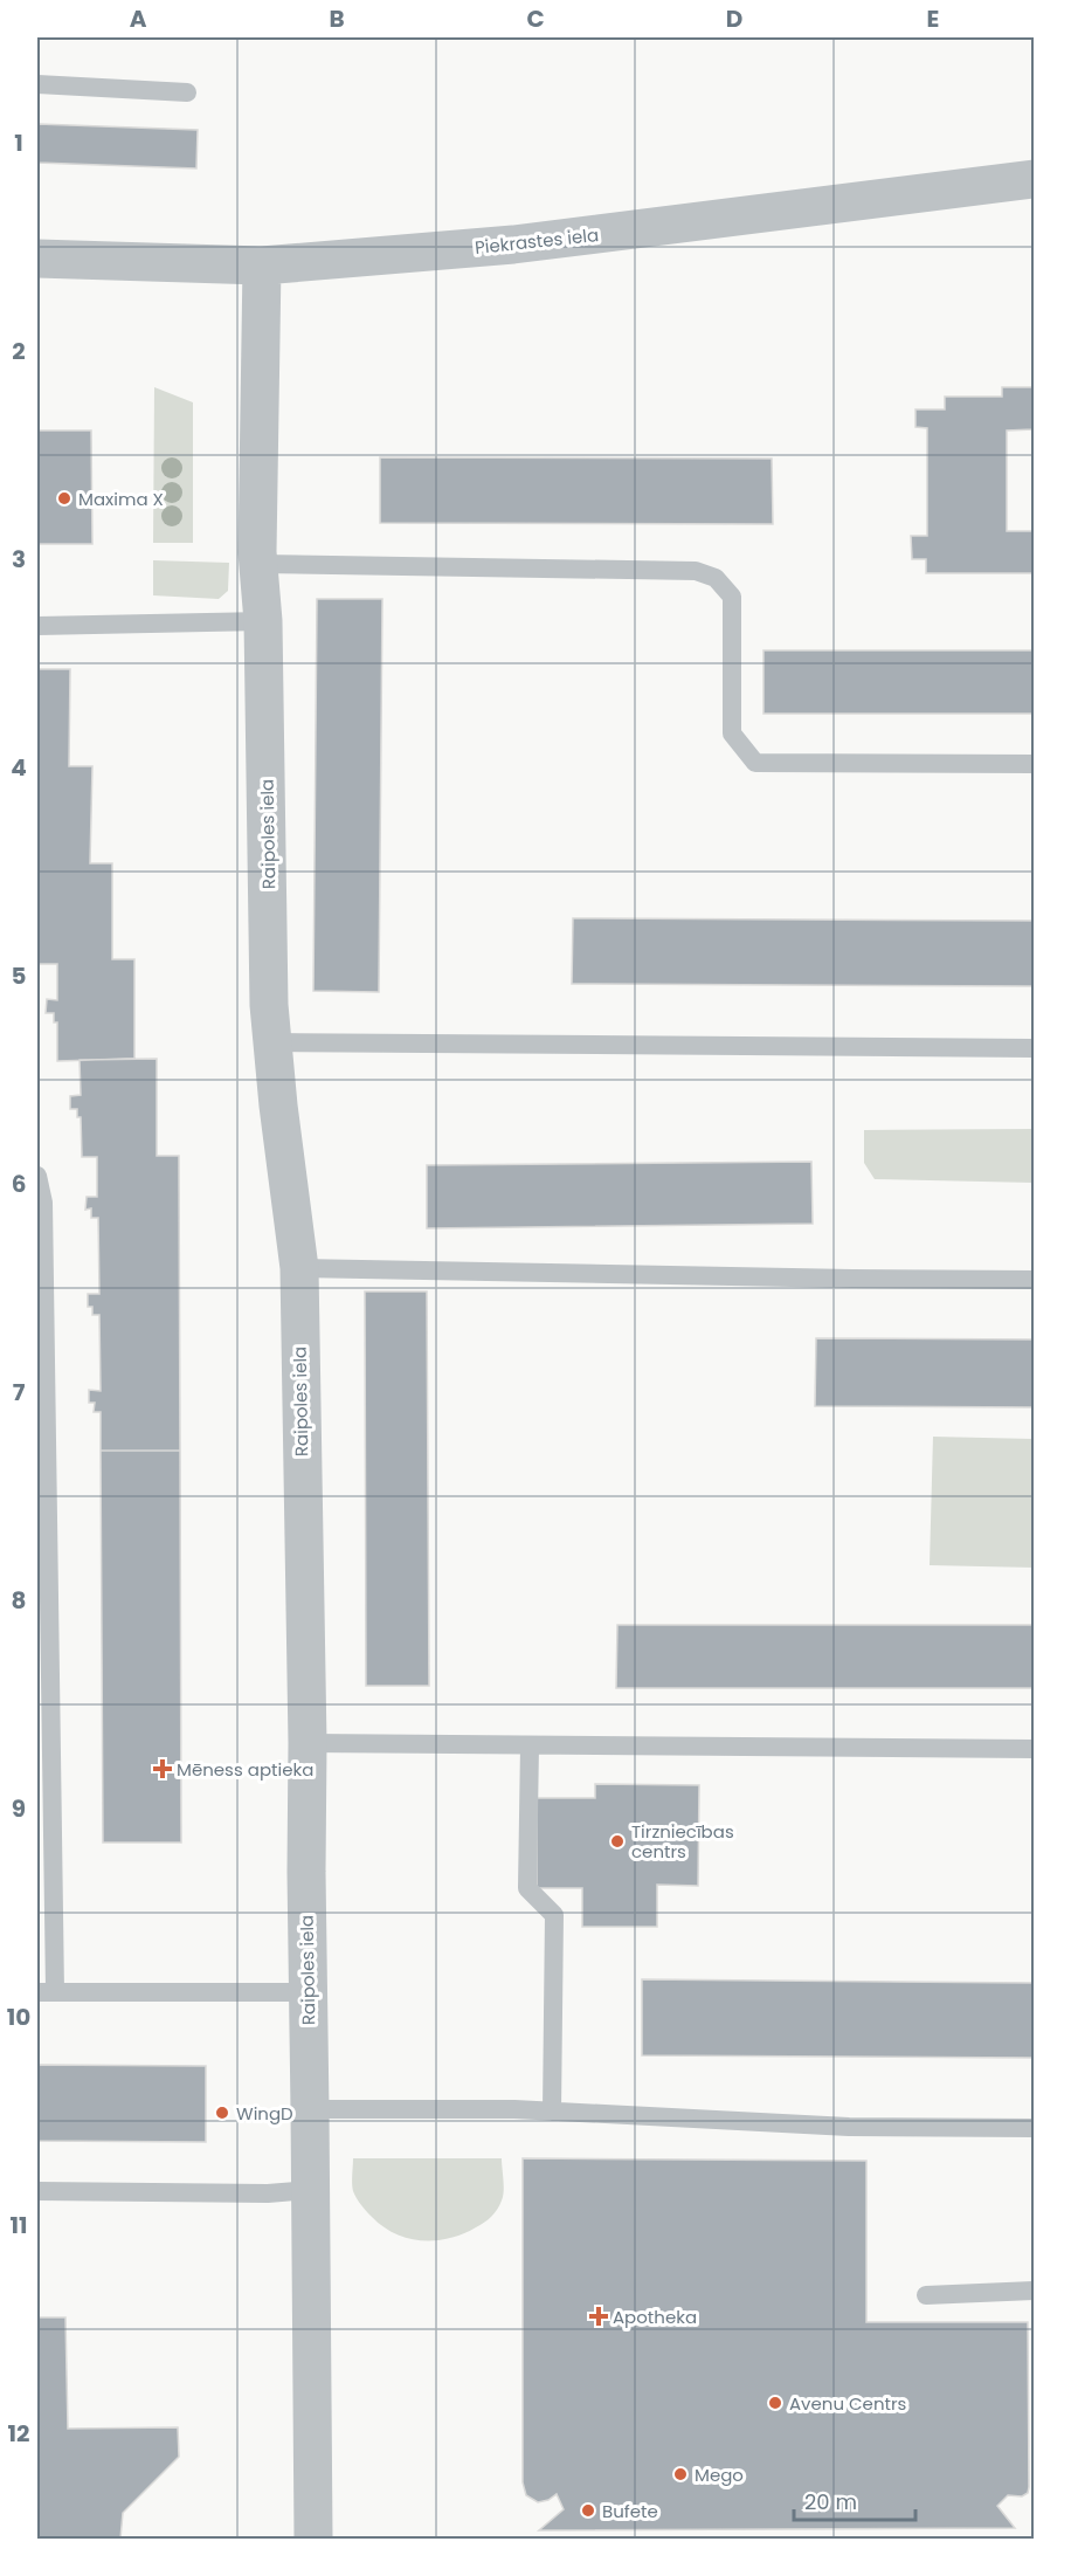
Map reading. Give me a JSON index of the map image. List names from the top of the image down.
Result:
{
  "streets": {
    "street": ["Piekrastes iela", "Raipoles iela"]
  },
  "crossings": [
    ["Piekrastes iela", "Raipoles iela"]
  ],
  "places": {
    "other": [
      "Maxima X",
      "Tirzniecības centrs",
      "WingD",
      "Avenu Centrs",
      "Mego",
      "Bufete"
    ],
    "health": ["Mēness aptieka", "Apotheka"]
  },
  "scale_bar": "20 m",
  "grid": {
    "columns": [
      "A",
      "B",
      "C",
      "D",
      "E"
    ],
    "rows": [
      "1",
      "2",
      "3",
      "4",
      "5",
      "6",
      "7",
      "8",
      "9",
      "10",
      "11",
      "12"
    ]
  }
}
